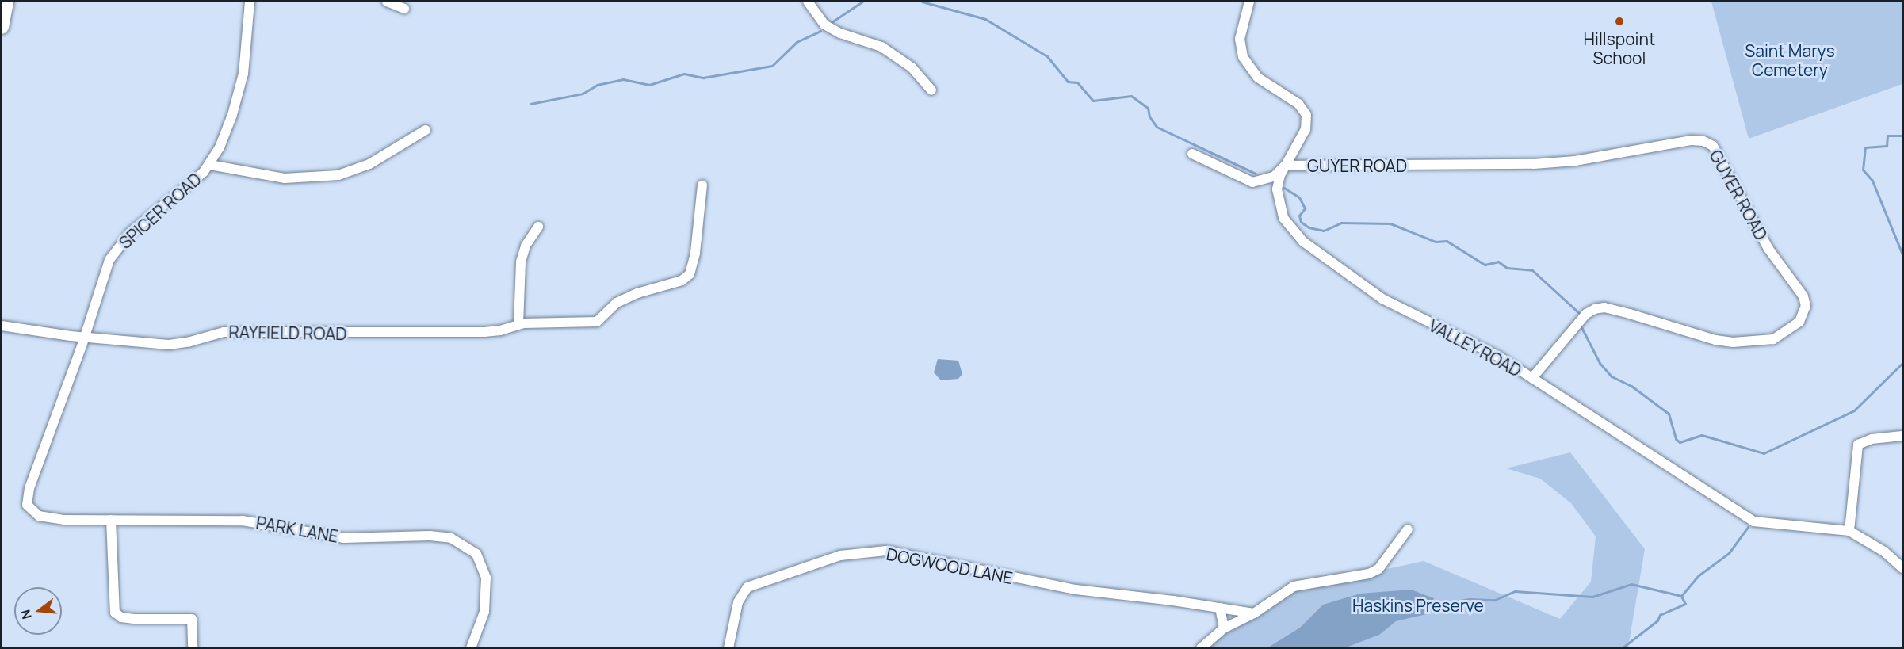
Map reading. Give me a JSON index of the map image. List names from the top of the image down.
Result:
{
  "streets": {
    "street": [
      "GUYER ROAD",
      "SPICER ROAD",
      "RAYFIELD ROAD",
      "VALLEY ROAD",
      "PARK LANE",
      "DOGWOOD LANE"
    ]
  },
  "crossings": [
    ["GUYER ROAD", "VALLEY ROAD"],
    ["SPICER ROAD", "RAYFIELD ROAD"],
    ["SPICER ROAD", "PARK LANE"]
  ],
  "parks": ["Saint Marys Cemetery", "Haskins Preserve"],
  "places": ["Hillspoint School"],
  "north": "left"
}
